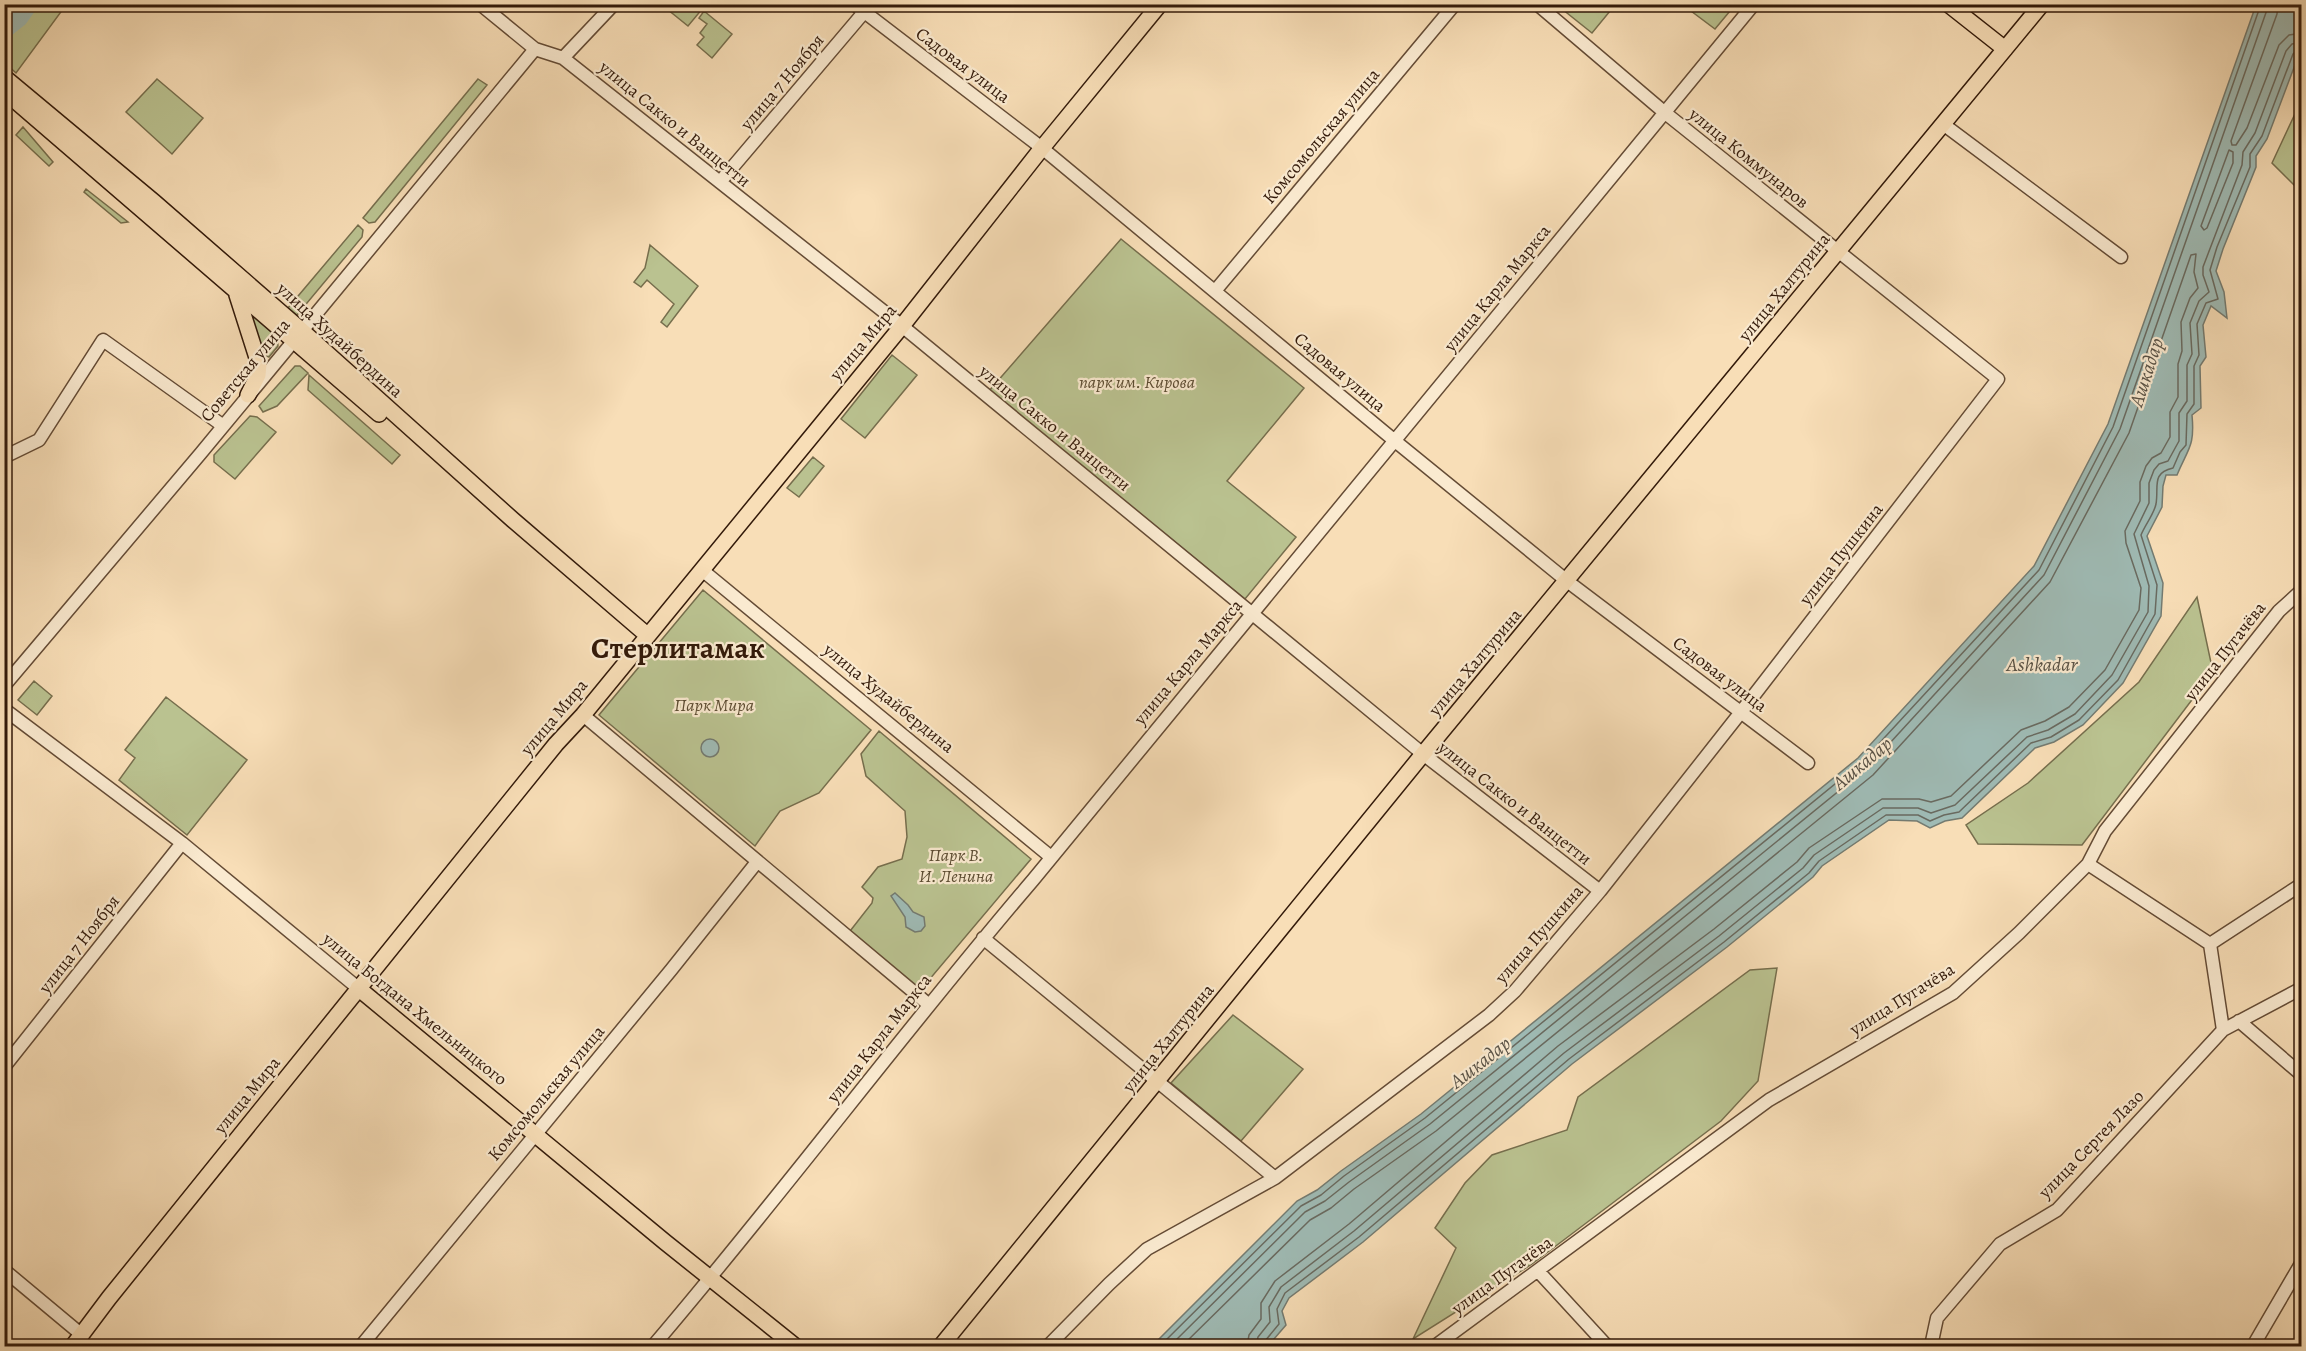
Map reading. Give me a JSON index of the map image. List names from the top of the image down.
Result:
{
  "streets": {
    "main road": [
      "улица Халтурина",
      "улица Худайбердина",
      "улица Мира",
      "улица Богдана Хмельницкого"
    ],
    "street": [
      "Садовая улица",
      "улица 7 Ноября",
      "улица Сакко и Ванцетти",
      "Комсомольская улица",
      "улица Коммунаров",
      "улица Карла Маркса",
      "Советская улица",
      "улица Пушкина",
      "улица Пугачёва",
      "улица Сергея Лазо"
    ]
  },
  "crossings": [
    ["Садовая улица", "улица 7 Ноября"],
    ["Садовая улица", "Комсомольская улица"],
    ["Садовая улица", "улица Халтурина"],
    ["Садовая улица", "улица Карла Маркса"],
    ["Садовая улица", "улица Мира"],
    ["Садовая улица", "улица Пушкина"],
    ["улица 7 Ноября", "улица Сакко и Ванцетти"],
    ["улица 7 Ноября", "улица Богдана Хмельницкого"],
    ["улица Сакко и Ванцетти", "улица Халтурина"],
    ["улица Сакко и Ванцетти", "улица Карла Маркса"],
    ["улица Сакко и Ванцетти", "улица Мира"],
    ["улица Сакко и Ванцетти", "Советская улица"],
    ["улица Сакко и Ванцетти", "улица Пушкина"],
    ["Комсомольская улица", "улица Богдана Хмельницкого"],
    ["улица Коммунаров", "улица Халтурина"],
    ["улица Коммунаров", "улица Карла Маркса"],
    ["улица Коммунаров", "улица Пушкина"],
    ["улица Карла Маркса", "улица Худайбердина"],
    ["улица Карла Маркса", "улица Богдана Хмельницкого"],
    ["улица Худайбердина", "улица Мира"],
    ["улица Худайбердина", "Советская улица"],
    ["улица Мира", "улица Богдана Хмельницкого"]
  ],
  "districts": ["Стерлитамак"],
  "water": ["Ашкадар", "Ashkadar"],
  "parks": ["парк им. Кирова", "Парк Мира", "Парк В. И. Ленина"]
}
